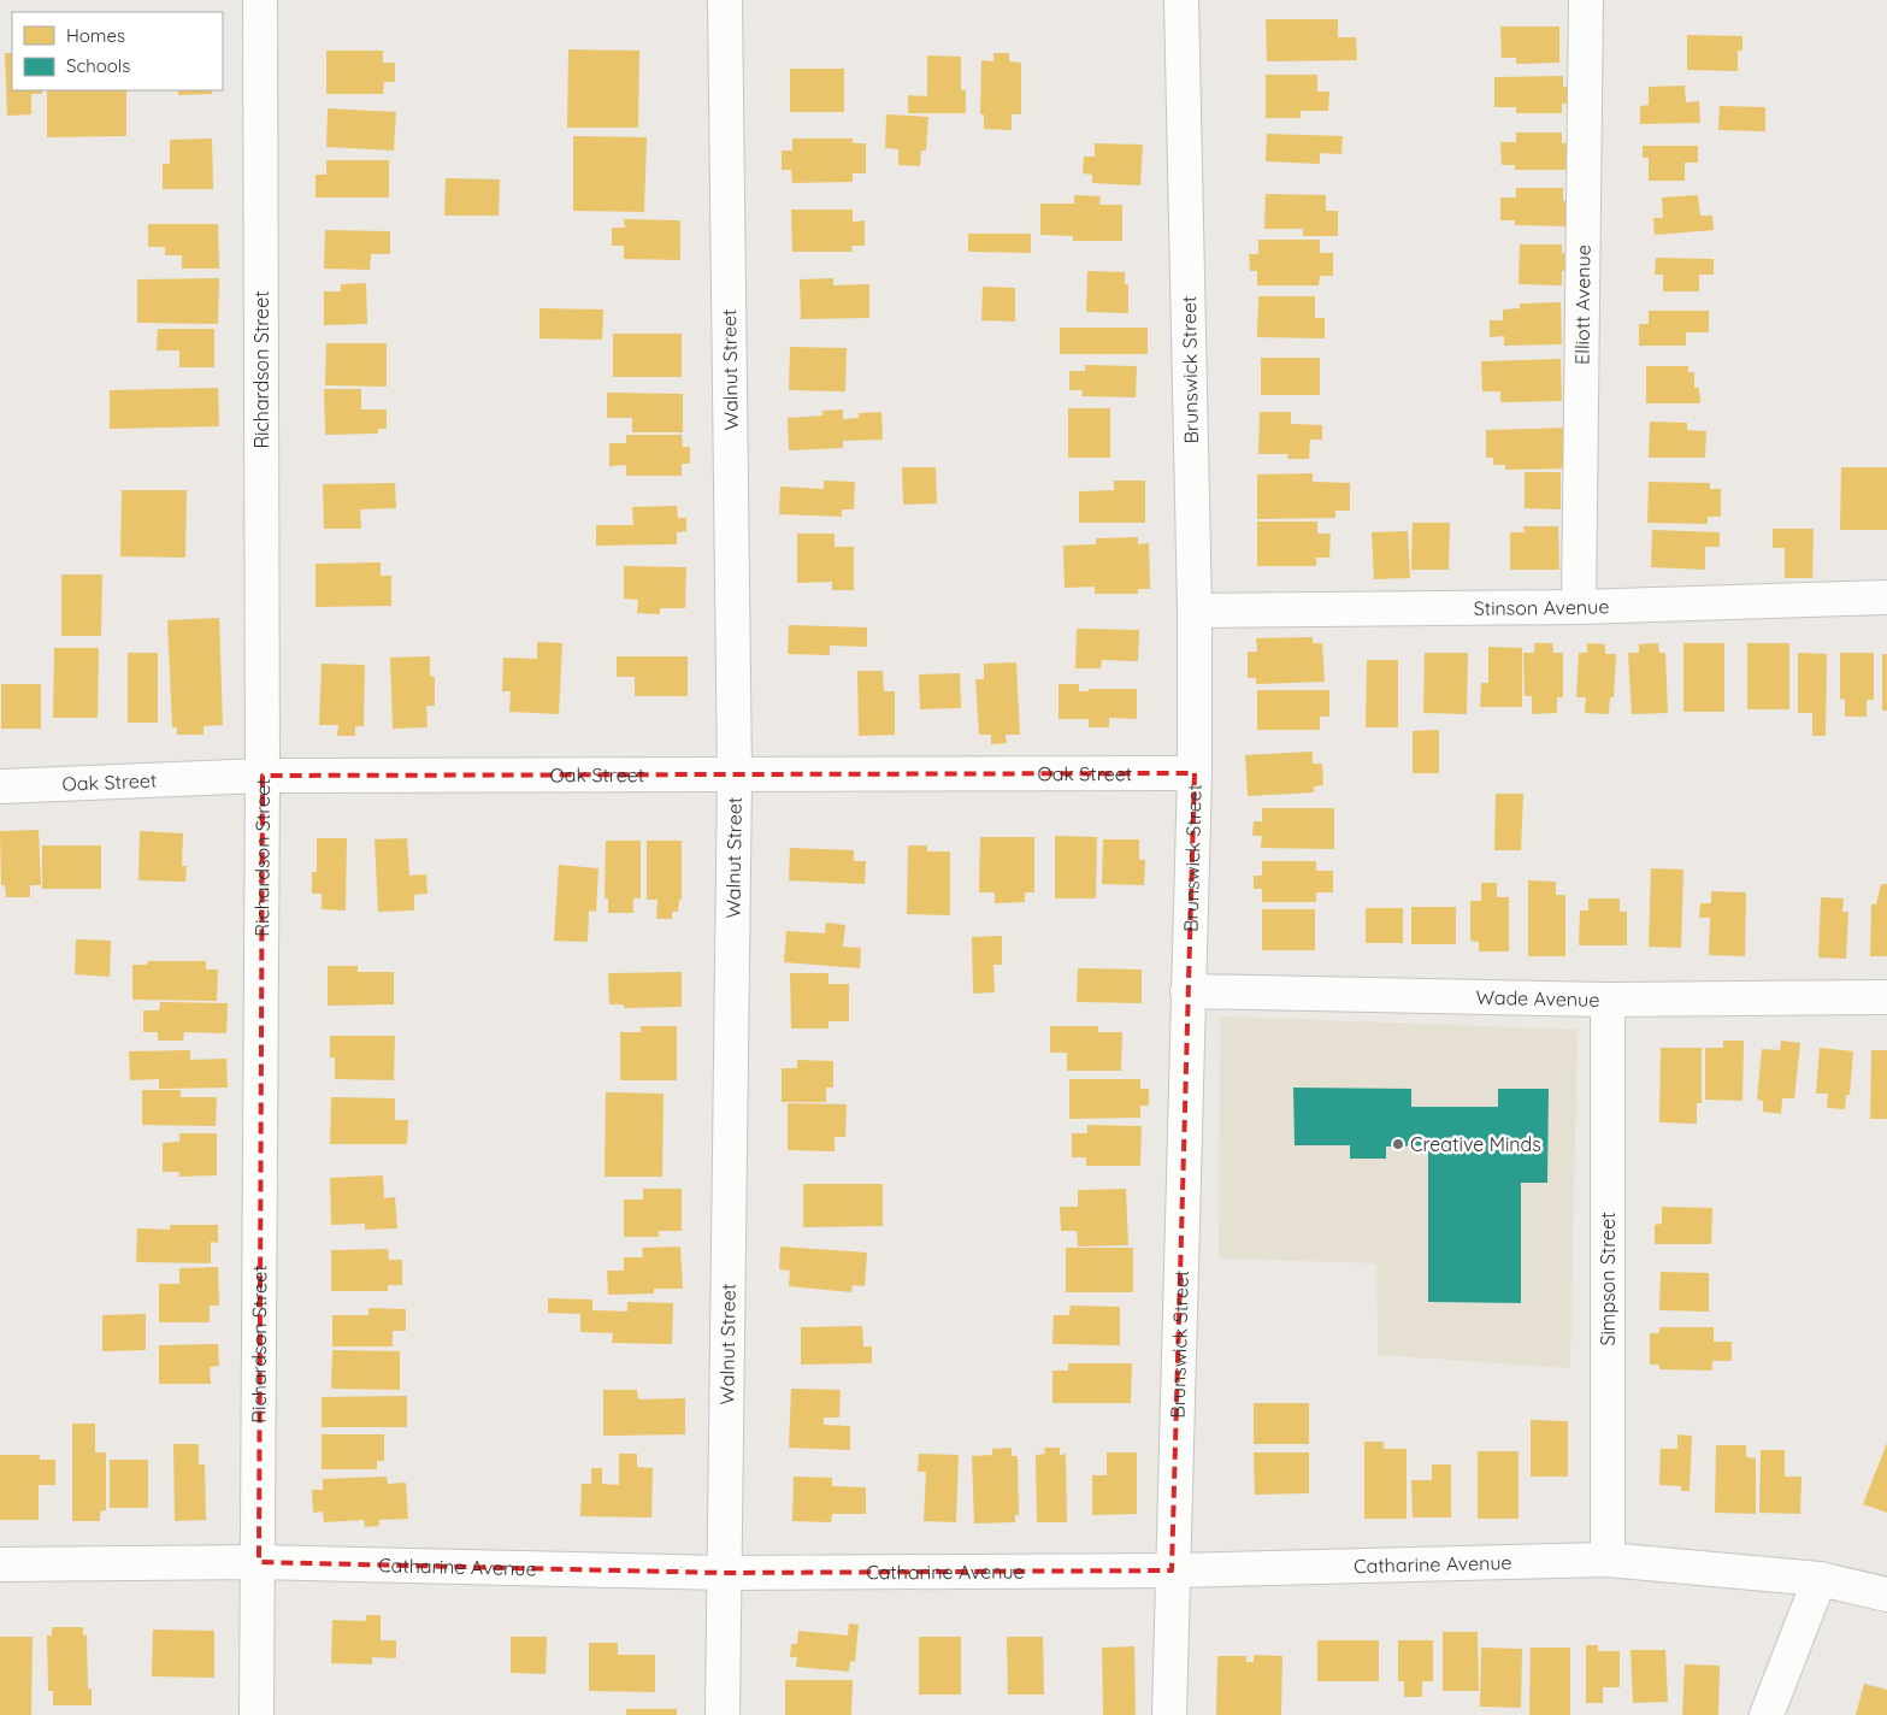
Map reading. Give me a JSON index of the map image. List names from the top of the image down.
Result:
{
  "streets": {
    "street": [
      "Elliott Avenue",
      "Richardson Street",
      "Walnut Street",
      "Brunswick Street",
      "Stinson Avenue",
      "Oak Street",
      "Wade Avenue",
      "Simpson Street",
      "Catharine Avenue"
    ]
  },
  "crossings": [
    ["Elliott Avenue", "Stinson Avenue"],
    ["Richardson Street", "Oak Street"],
    ["Richardson Street", "Catharine Avenue"],
    ["Walnut Street", "Oak Street"],
    ["Walnut Street", "Catharine Avenue"],
    ["Brunswick Street", "Stinson Avenue"],
    ["Brunswick Street", "Oak Street"],
    ["Brunswick Street", "Wade Avenue"],
    ["Brunswick Street", "Catharine Avenue"],
    ["Wade Avenue", "Simpson Street"],
    ["Simpson Street", "Catharine Avenue"]
  ],
  "places": ["Creative Minds"],
  "legend": ["Homes", "Schools"]
}
